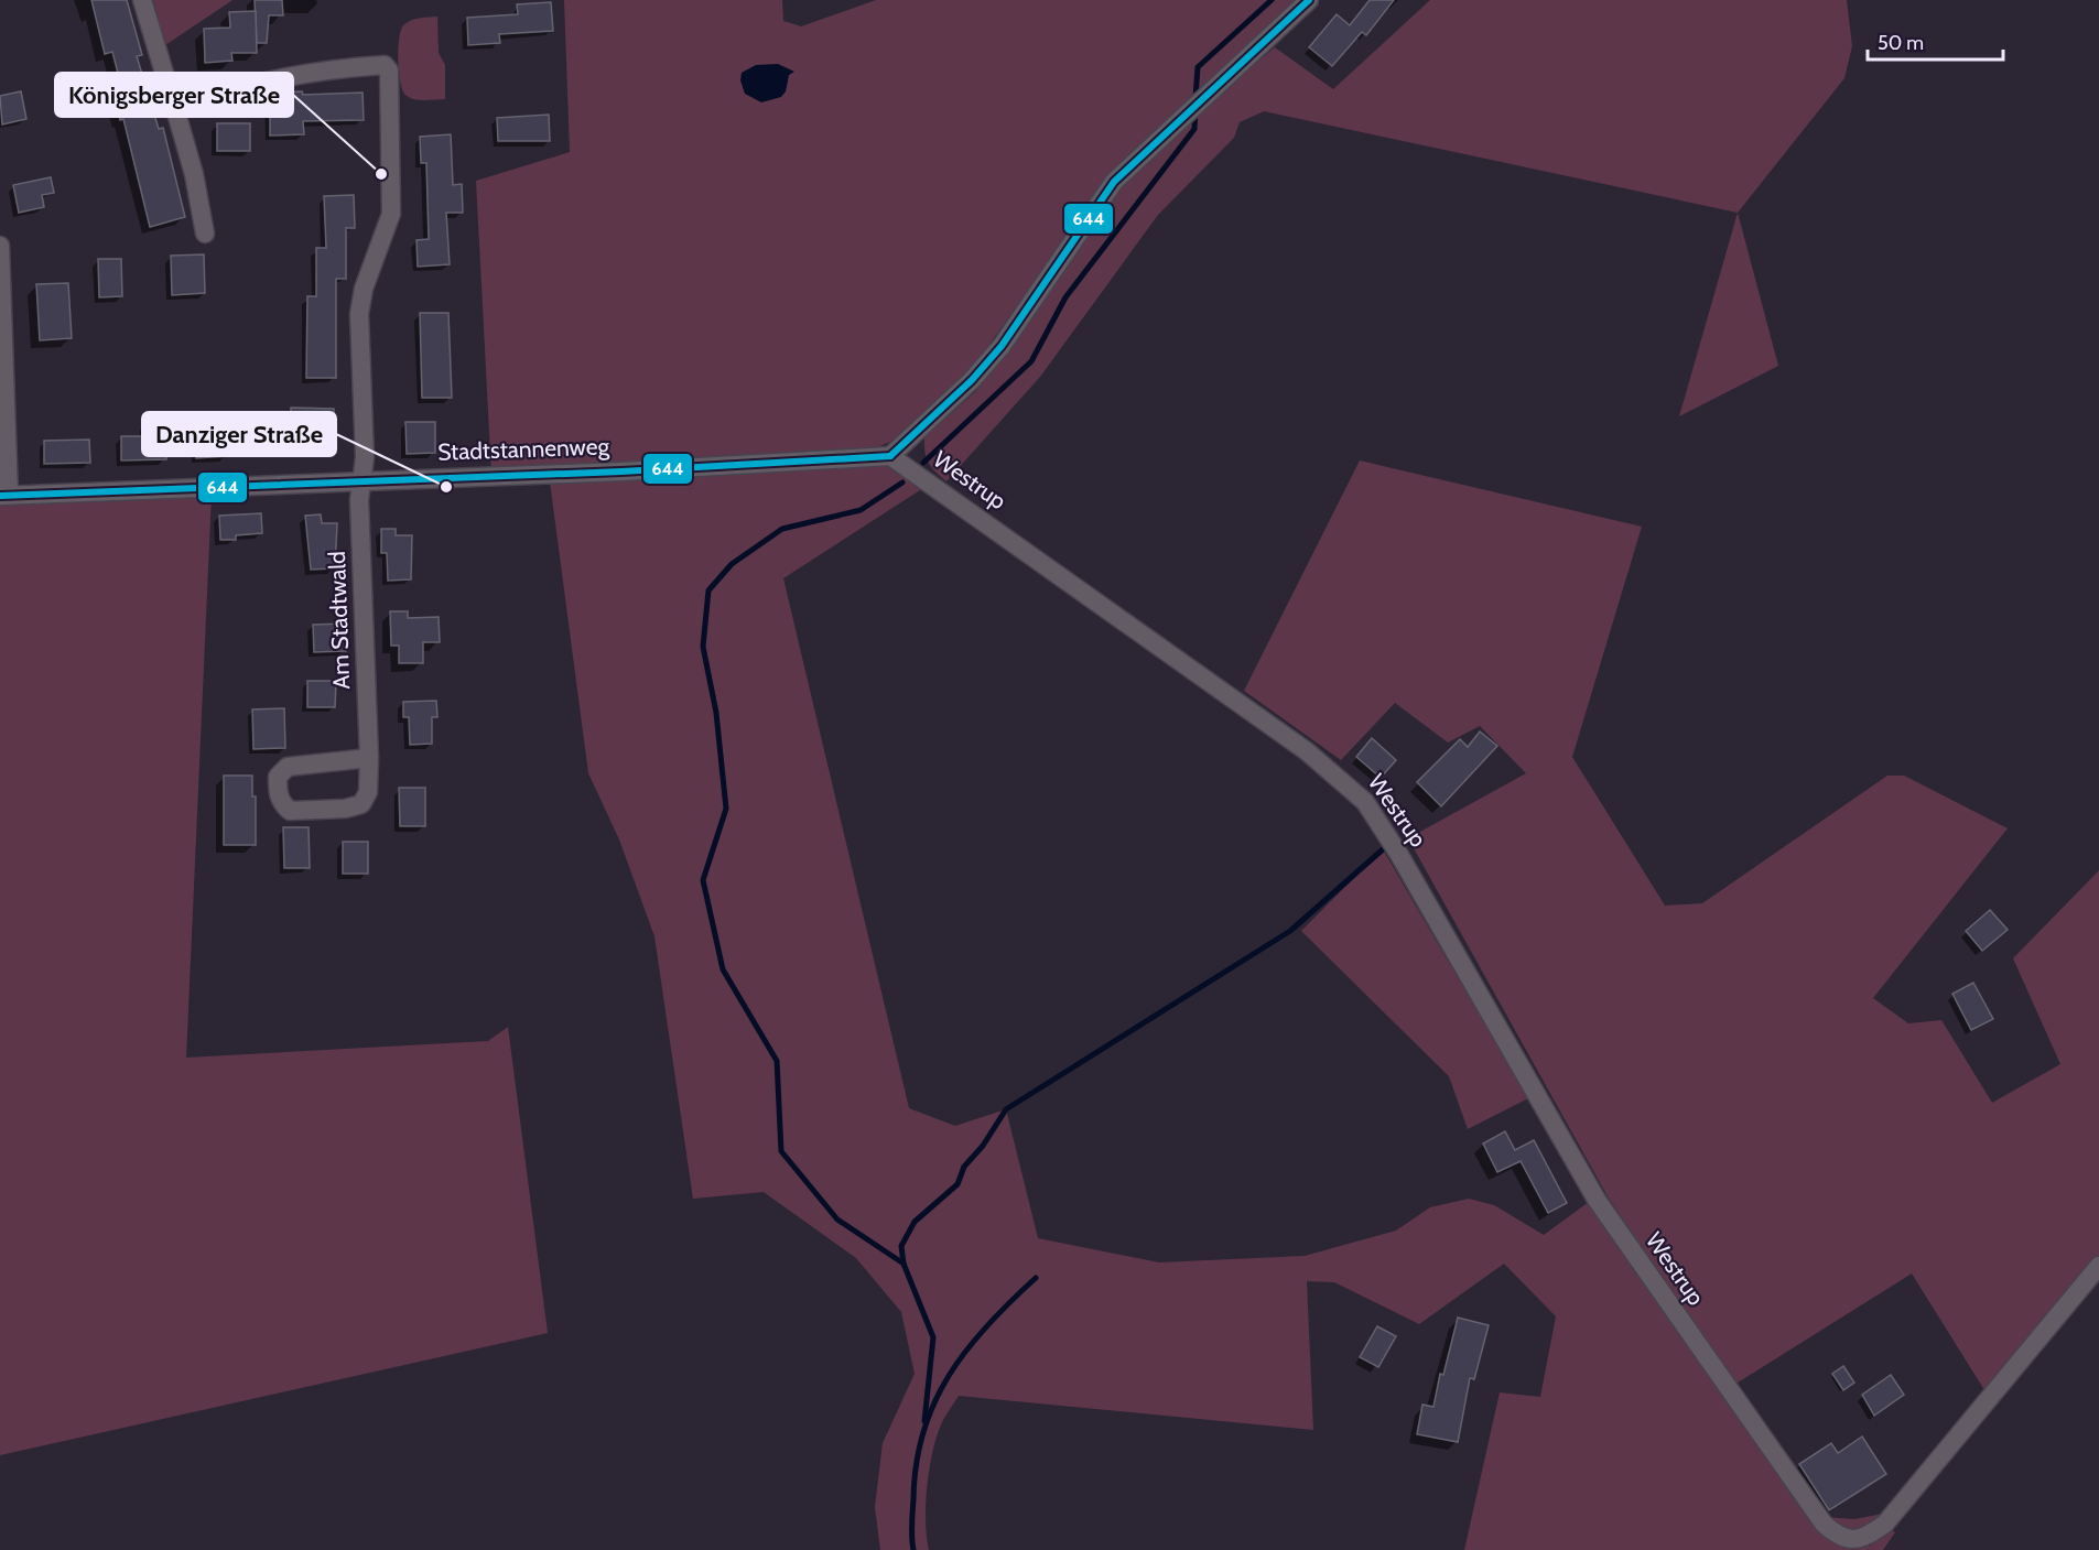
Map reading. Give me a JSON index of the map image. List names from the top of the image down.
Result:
{
  "streets": {
    "street": ["Stadtstannenweg", "Westrup", "Am Stadtwald"]
  },
  "crossings": [
    ["Stadtstannenweg", "Westrup"],
    ["Stadtstannenweg", "Am Stadtwald"]
  ],
  "places": ["Königsberger Straße", "Danziger Straße"],
  "lines": ["transit line 644"],
  "scale_bar": "50 m"
}
